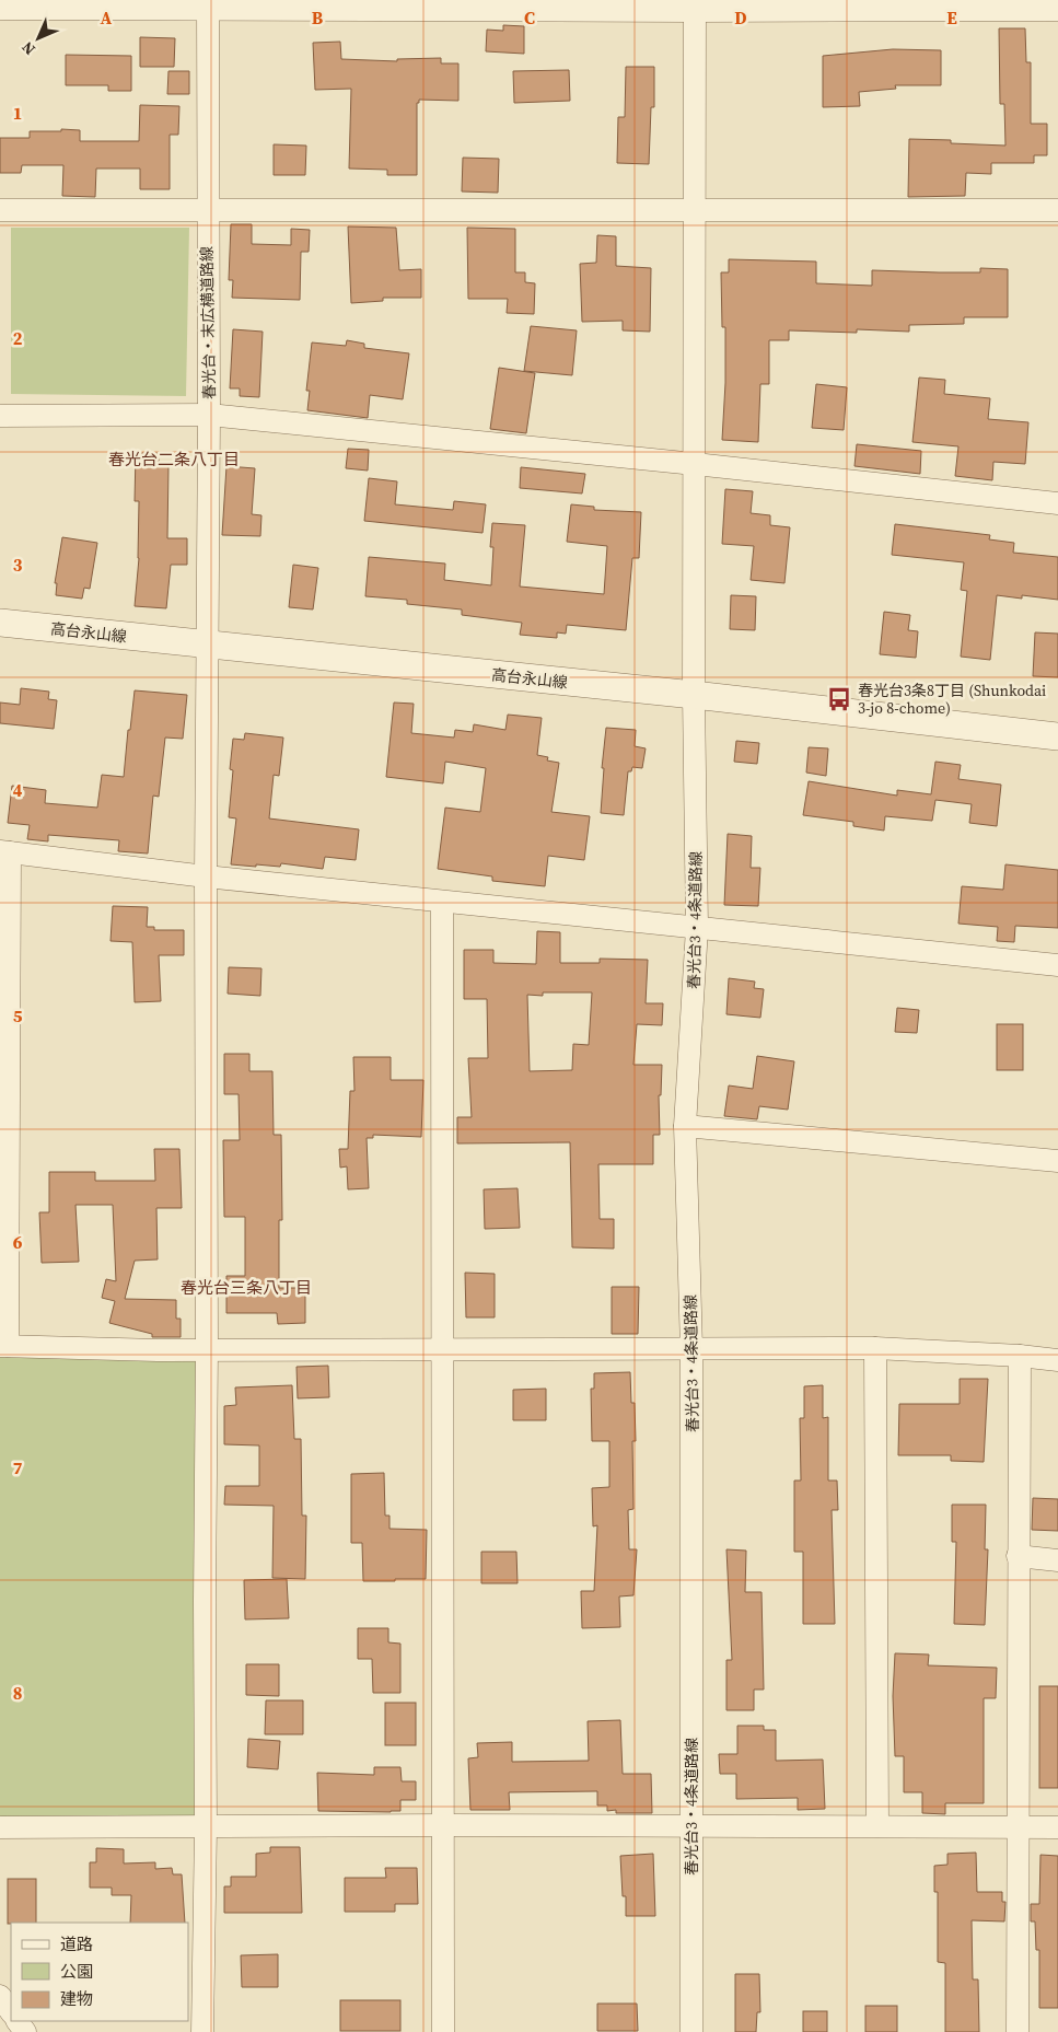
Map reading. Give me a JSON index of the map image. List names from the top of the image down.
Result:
{
  "streets": {
    "street": ["春光台・末広横道路線", "高台永山線", "春光台3・4条道路線"]
  },
  "crossings": [
    ["春光台・末広横道路線", "高台永山線"],
    ["高台永山線", "春光台3・4条道路線"]
  ],
  "districts": ["春光台二条八丁目", "春光台三条八丁目"],
  "places": {
    "bus stop": ["春光台3条8丁目 (Shunkodai 3-jo 8-chome)"]
  },
  "legend": ["道路", "公園", "建物"],
  "north": "bottom left",
  "grid": {
    "columns": [
      "A",
      "B",
      "C",
      "D",
      "E"
    ],
    "rows": [
      "1",
      "2",
      "3",
      "4",
      "5",
      "6",
      "7",
      "8"
    ]
  }
}
